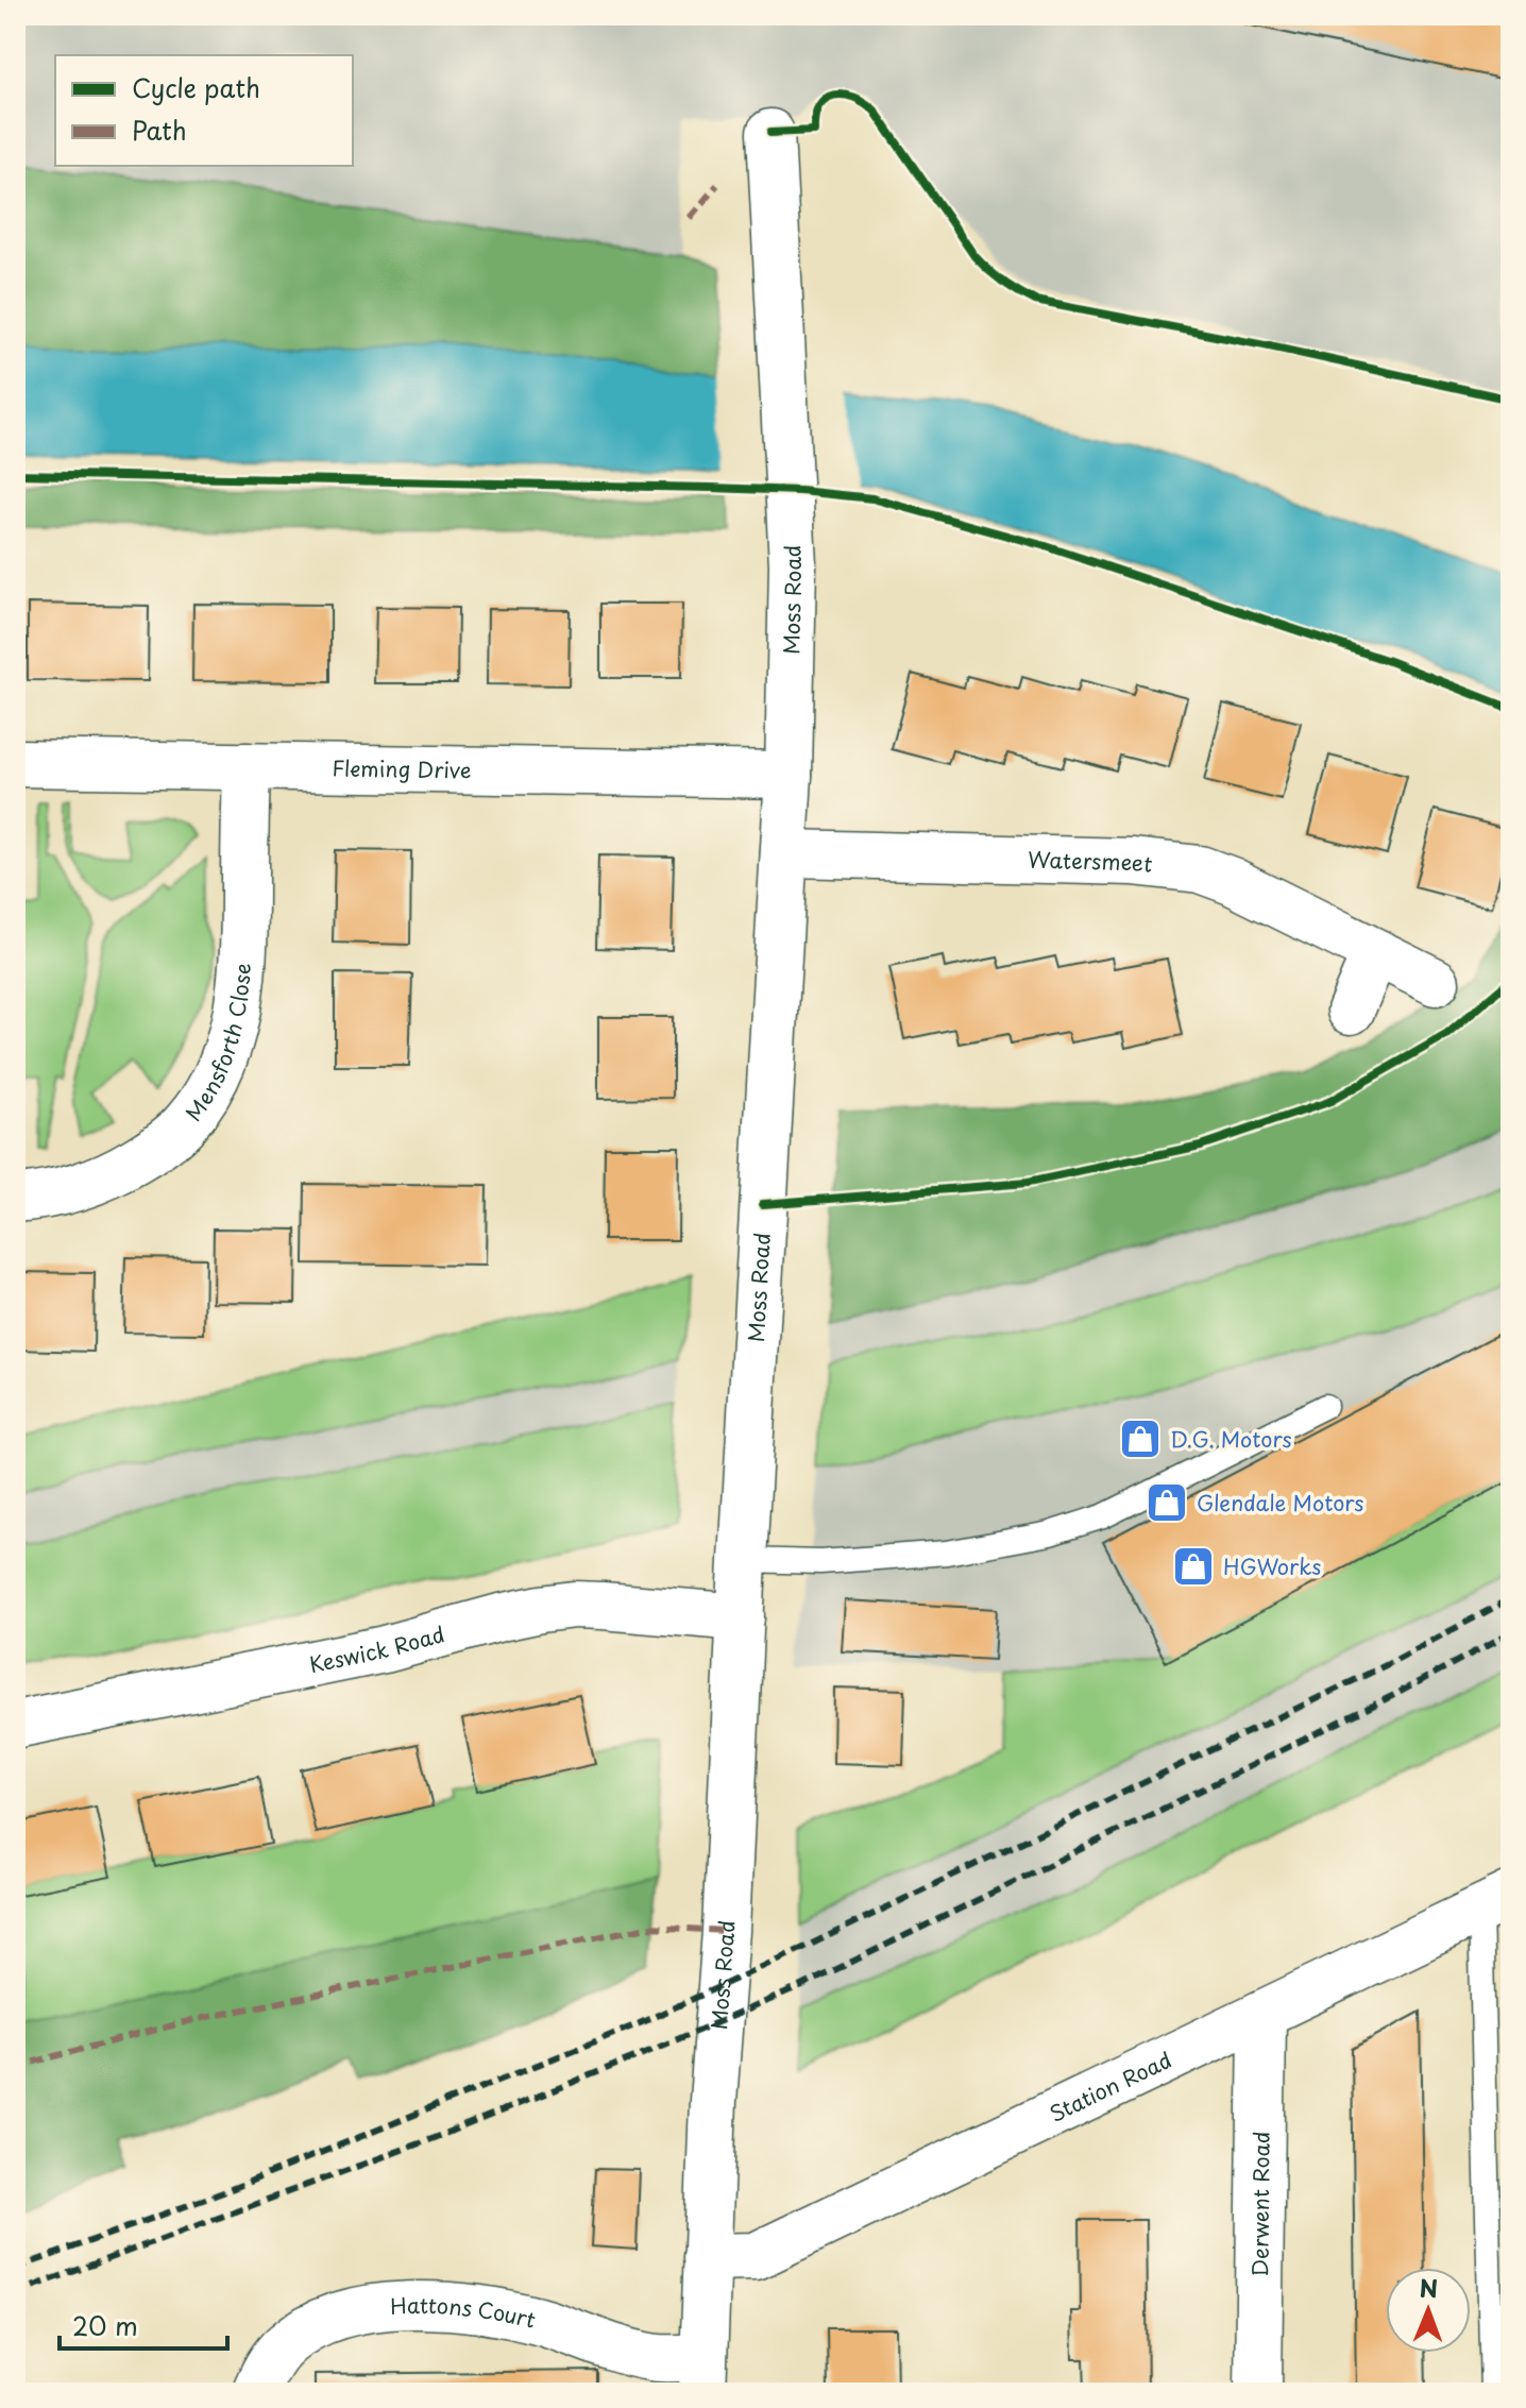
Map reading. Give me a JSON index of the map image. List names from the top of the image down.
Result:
{
  "streets": {
    "street": [
      "Moss Road",
      "Fleming Drive",
      "Watersmeet",
      "Mensforth Close",
      "Keswick Road",
      "Station Road",
      "Derwent Road",
      "Hattons Court"
    ]
  },
  "crossings": [
    ["Moss Road", "Fleming Drive"],
    ["Moss Road", "Watersmeet"],
    ["Moss Road", "Keswick Road"],
    ["Moss Road", "Station Road"],
    ["Moss Road", "Hattons Court"],
    ["Fleming Drive", "Mensforth Close"],
    ["Station Road", "Derwent Road"]
  ],
  "places": {
    "shop": ["D.G. Motors", "Glendale Motors", "HGWorks"]
  },
  "legend": ["Cycle path", "Path"],
  "scale_bar": "20 m",
  "north": "top"
}
